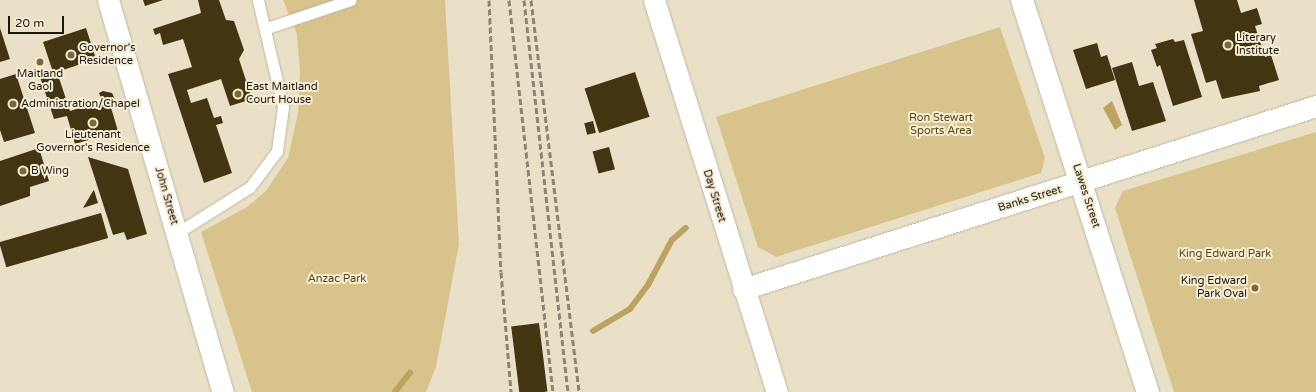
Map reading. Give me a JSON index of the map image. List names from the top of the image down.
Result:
{
  "streets": {
    "main road": ["Lawes Street"],
    "street": ["John Street", "Day Street", "Banks Street"]
  },
  "crossings": [
    ["Day Street", "Banks Street"],
    ["Lawes Street", "Banks Street"]
  ],
  "parks": ["Ron Stewart Sports Area", "King Edward Park", "Anzac Park"],
  "places": [
    "Literary Institute",
    "Governor's Residence",
    "Maitland Gaol",
    "East Maitland Court House",
    "Administration/Chapel",
    "Lieutenant Governor's Residence",
    "B Wing",
    "King Edward Park Oval"
  ],
  "scale_bar": "20 m"
}
